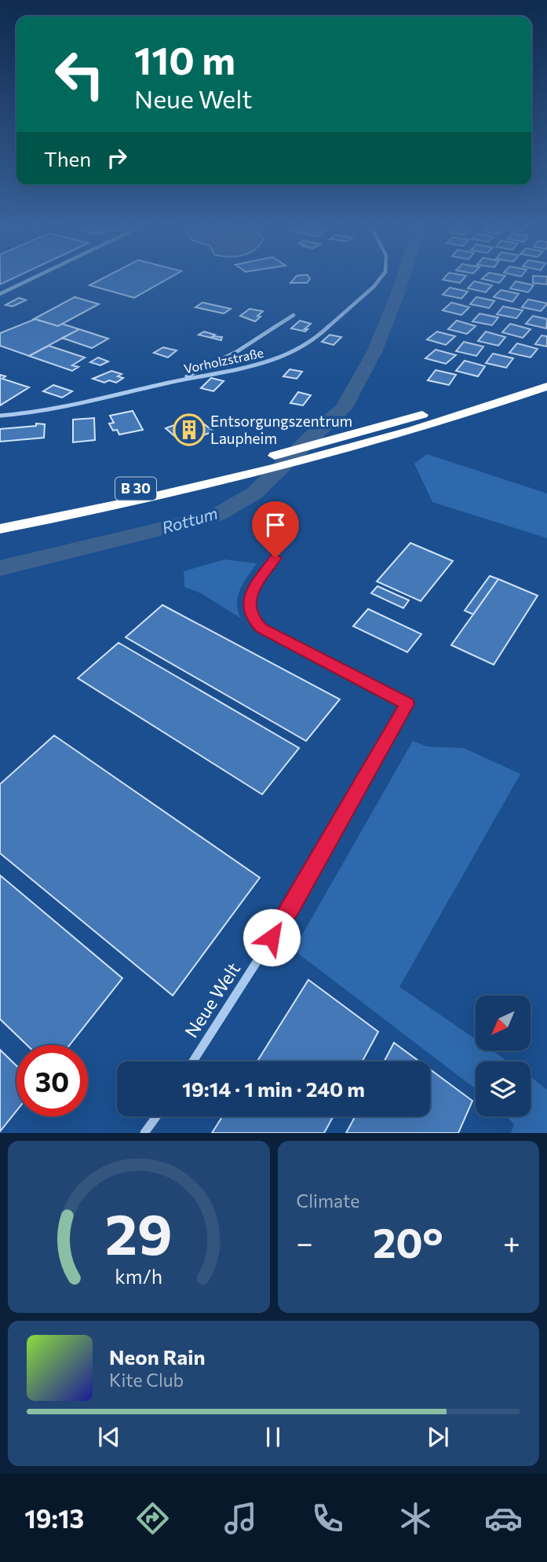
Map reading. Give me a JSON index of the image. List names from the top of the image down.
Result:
{
  "streets": {
    "highway": ["B 30"],
    "street": ["Vorholzstraße", "Neue Welt"]
  },
  "water": ["Rottum"],
  "places": {
    "building": ["Entsorgungszentrum Laupheim"]
  },
  "north": "bottom left",
  "page": {
    "turn": ["110 m", "Neue Welt"],
    "then": "Then",
    "limit": "30",
    "trip": "19:14 · 1 min · 240 m",
    "tile": "Climate",
    "heat": ["−", "20°", "+"],
    "song": ["Neon Rain", "Kite Club"],
    "tabs": "19:13",
    "gauge": ["29", "km/h"]
  }
}
